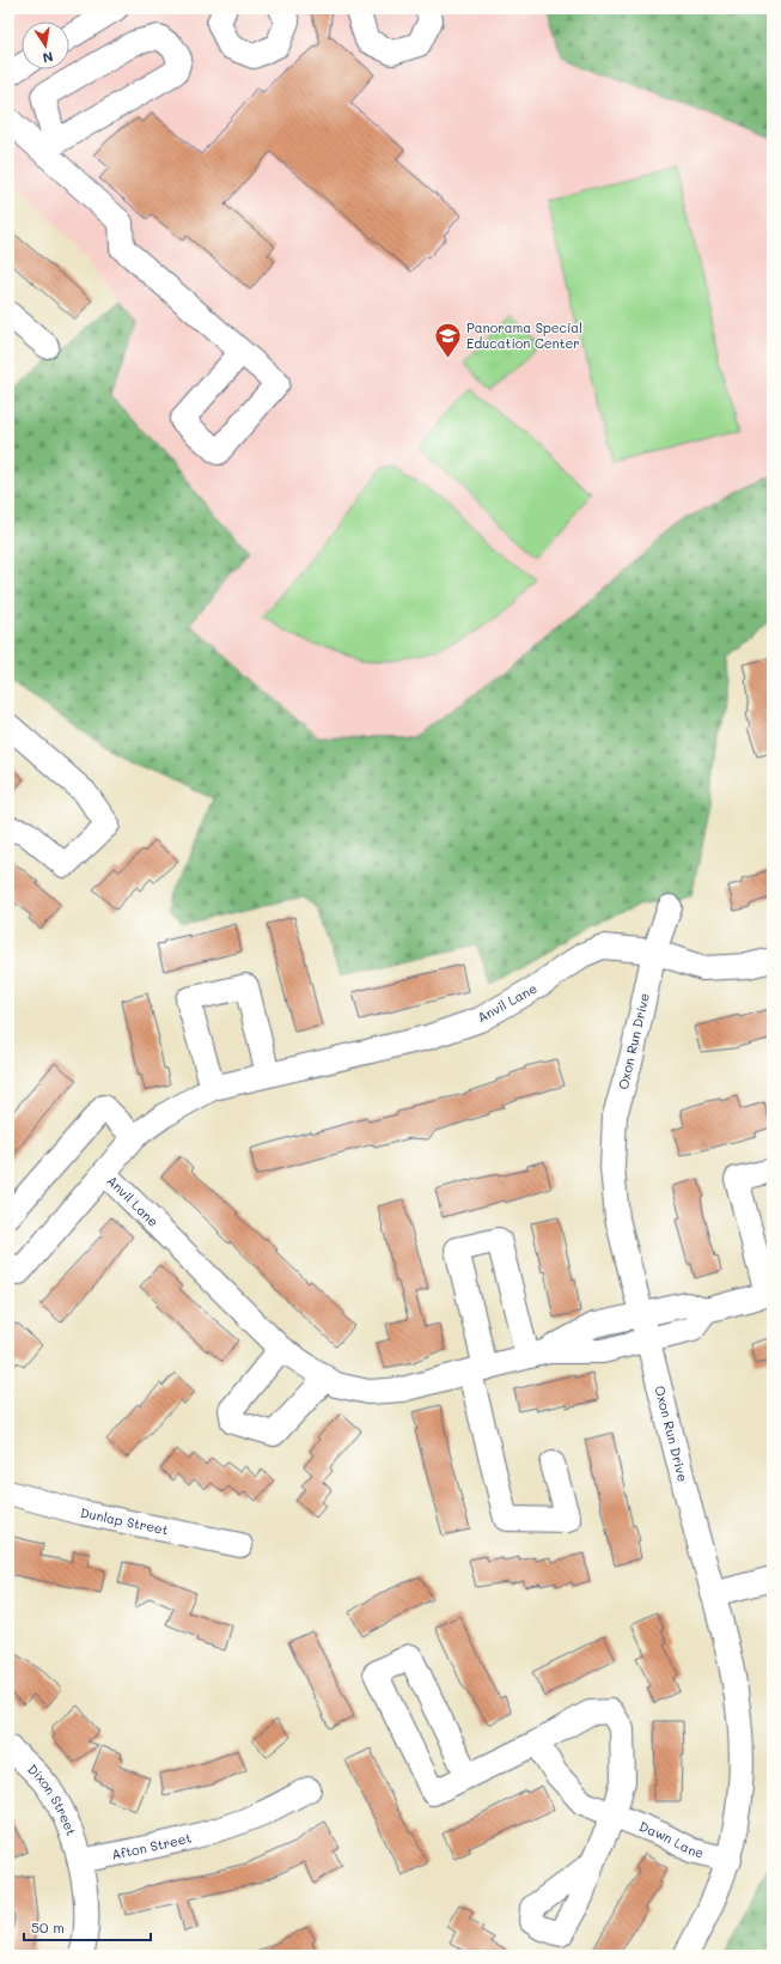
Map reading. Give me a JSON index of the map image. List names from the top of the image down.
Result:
{
  "streets": {
    "street": [
      "Anvil Lane",
      "Oxon Run Drive",
      "Dunlap Street",
      "Dixon Street",
      "Dawn Lane",
      "Afton Street"
    ]
  },
  "crossings": [
    ["Anvil Lane", "Oxon Run Drive"],
    ["Oxon Run Drive", "Dawn Lane"],
    ["Dixon Street", "Afton Street"]
  ],
  "places": {
    "school or university": ["Panorama Special Education Center"]
  },
  "scale_bar": "50 m",
  "north": "bottom"
}
